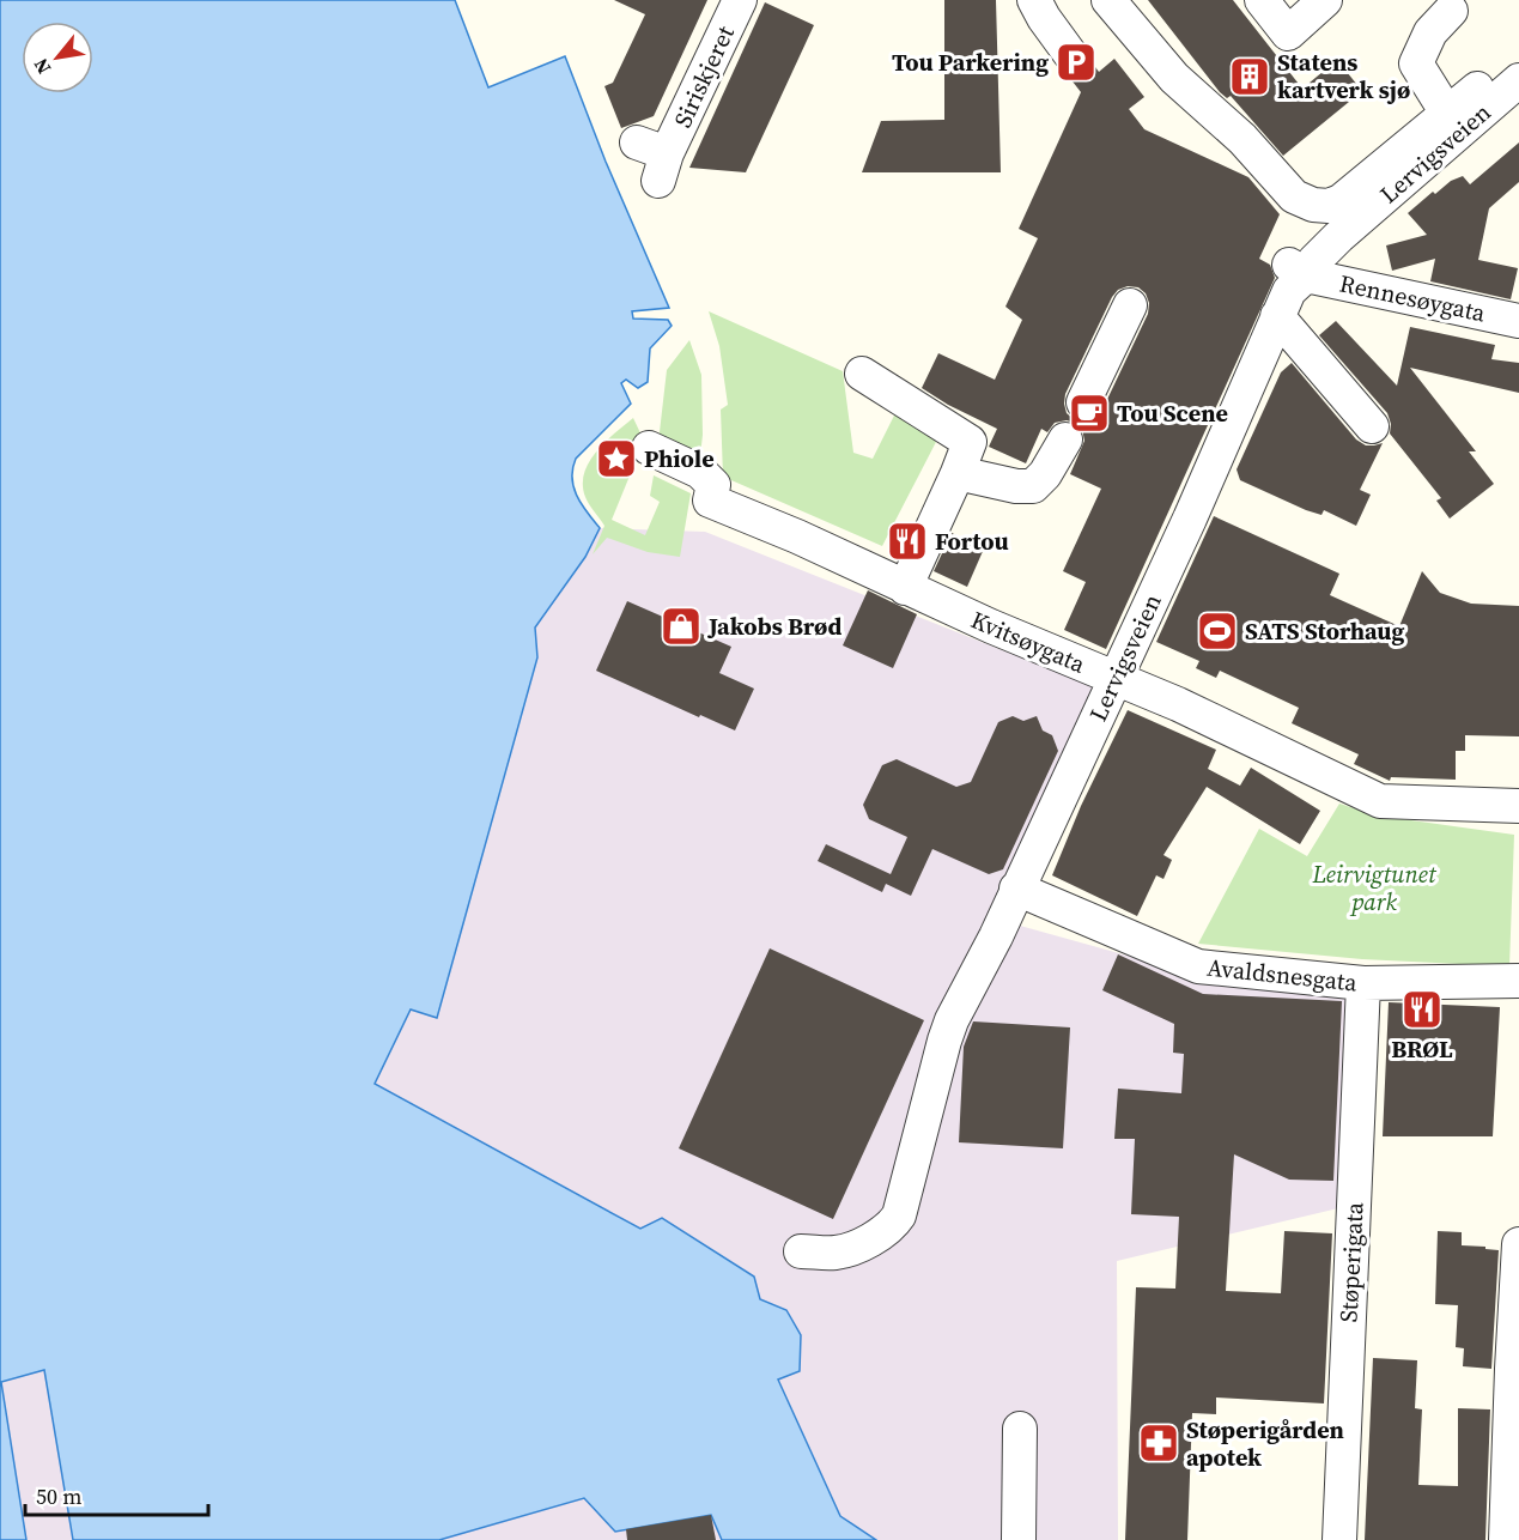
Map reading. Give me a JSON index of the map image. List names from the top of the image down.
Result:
{
  "streets": {
    "street": [
      "Siriskjeret",
      "Lervigsveien",
      "Rennesøygata",
      "Kvitsøygata",
      "Avaldsnesgata",
      "Støperigata"
    ]
  },
  "crossings": [
    ["Lervigsveien", "Rennesøygata"],
    ["Lervigsveien", "Kvitsøygata"],
    ["Lervigsveien", "Avaldsnesgata"],
    ["Avaldsnesgata", "Støperigata"]
  ],
  "parks": ["Leirvigtunet park"],
  "places": {
    "parking": ["Tou Parkering"],
    "building": ["Statens kartverk sjø"],
    "cafe": ["Tou Scene"],
    "place": ["Phiole"],
    "restaurant": ["Fortou", "BRØL"],
    "shop": ["Jakobs Brød"],
    "sports": ["SATS Storhaug"],
    "pharmacy": ["Støperigården apotek"]
  },
  "scale_bar": "50 m",
  "north": "bottom left"
}
